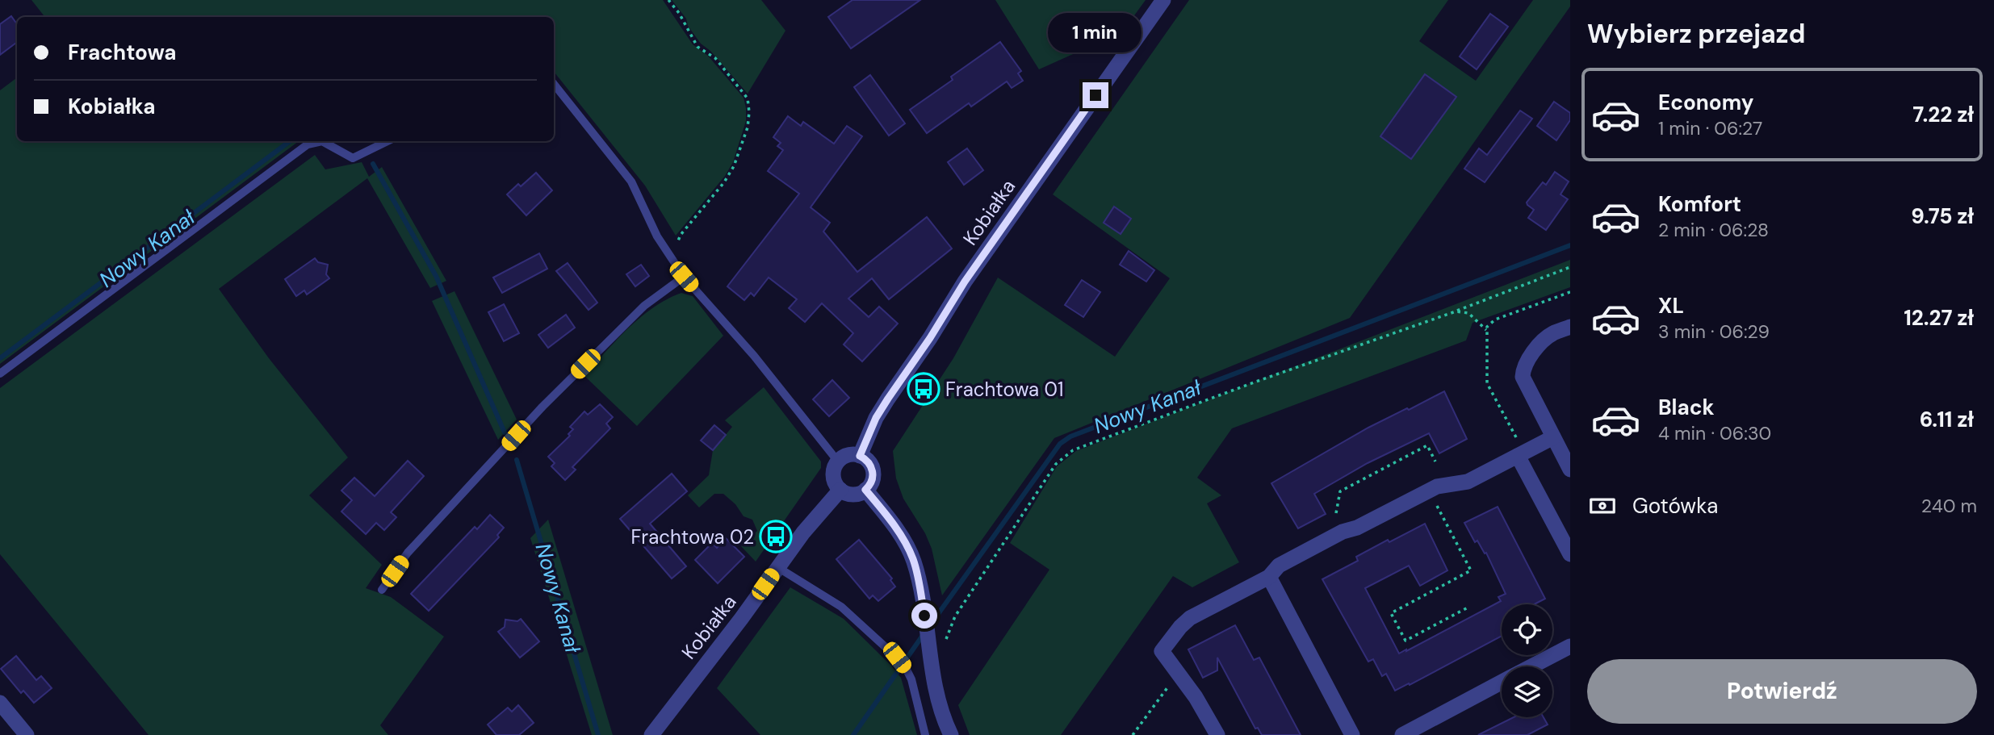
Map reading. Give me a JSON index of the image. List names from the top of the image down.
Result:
{
  "streets": {
    "street": ["Kobiałka"]
  },
  "water": ["Nowy Kanał"],
  "places": {
    "bus stop": ["Frachtowa 01", "Frachtowa 02"]
  },
  "page": {
    "heading": "Wybierz przejazd",
    "bubble": "1 min",
    "banner": ["Frachtowa", "Kobiałka"],
    "list": [
      {
        "name": "Economy",
        "note": "1 min · 06:27",
        "value": "7.22 zł"
      },
      {
        "name": "Komfort",
        "note": "2 min · 06:28",
        "value": "9.75 zł"
      },
      {
        "name": "XL",
        "note": "3 min · 06:29",
        "value": "12.27 zł"
      },
      {
        "name": "Black",
        "note": "4 min · 06:30",
        "value": "6.11 zł"
      }
    ],
    "pay": ["Gotówka", "240 m"],
    "buttons": "Potwierdź"
  }
}
